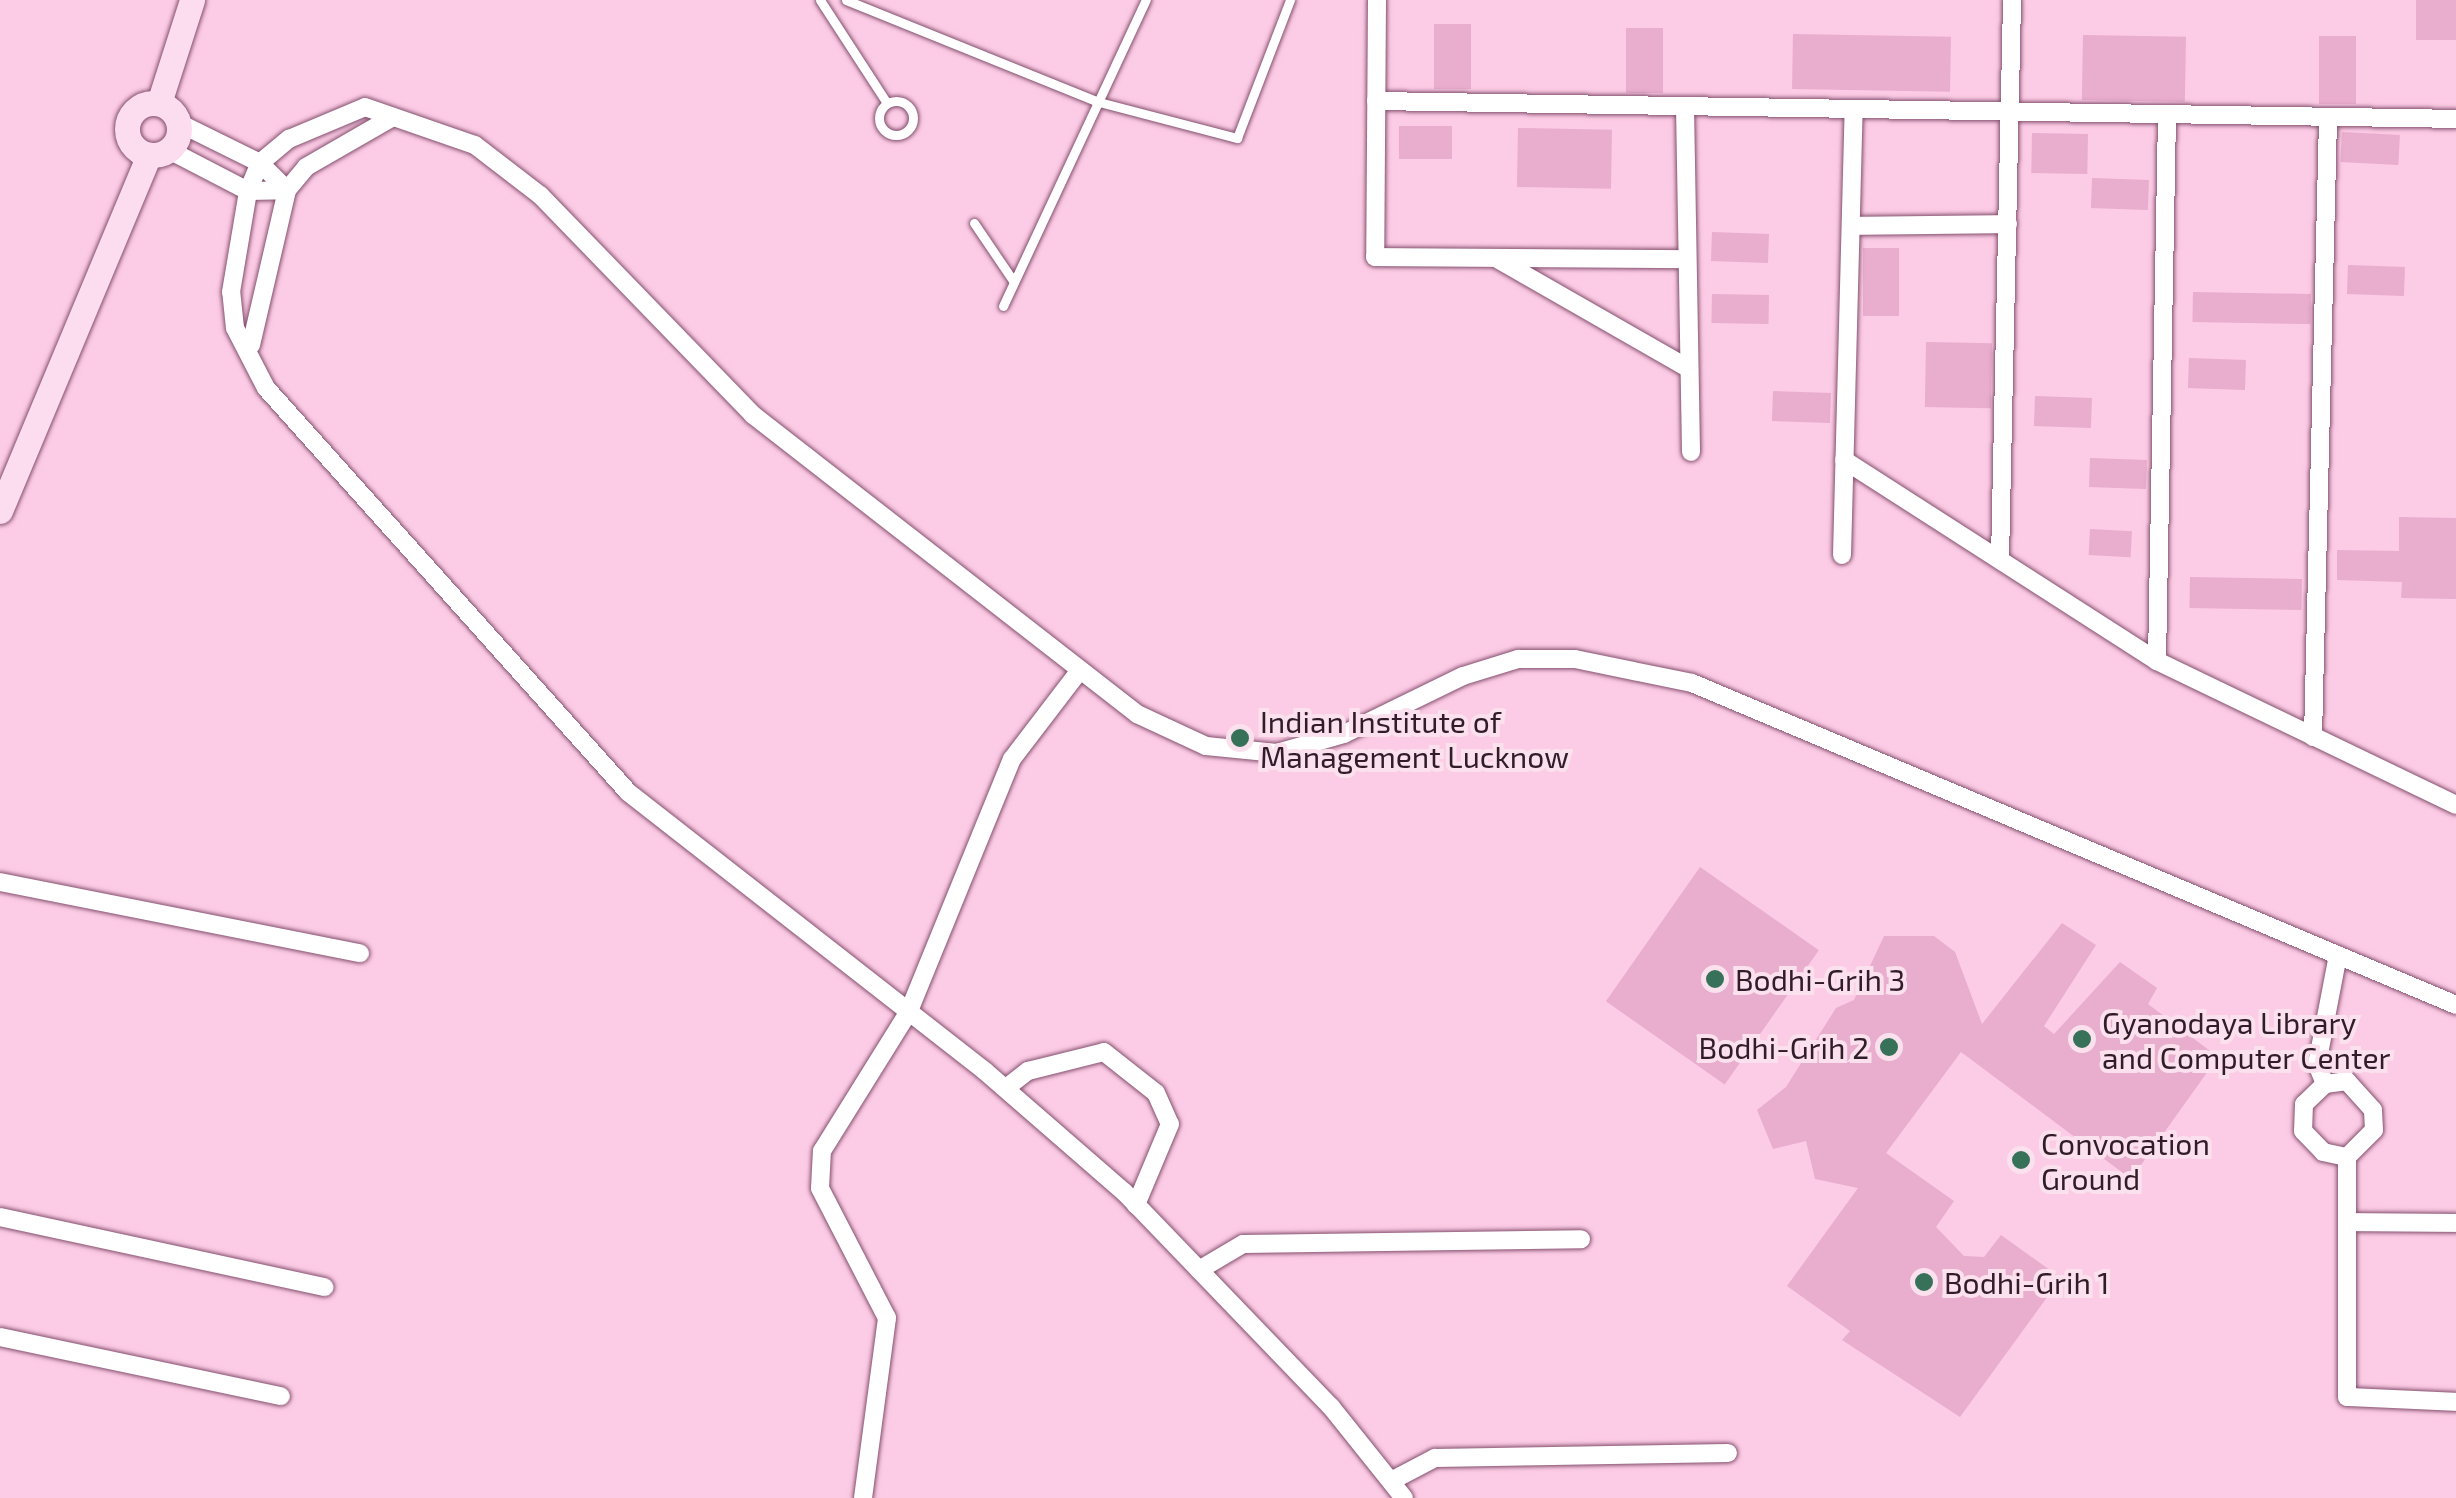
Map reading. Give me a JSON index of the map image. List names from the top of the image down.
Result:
{
  "places": [
    "Indian Institute of Management Lucknow",
    "Bodhi-Grih 3",
    "Gyanodaya Library and Computer Center",
    "Bodhi-Grih 2",
    "Convocation Ground",
    "Bodhi-Grih 1"
  ]
}
